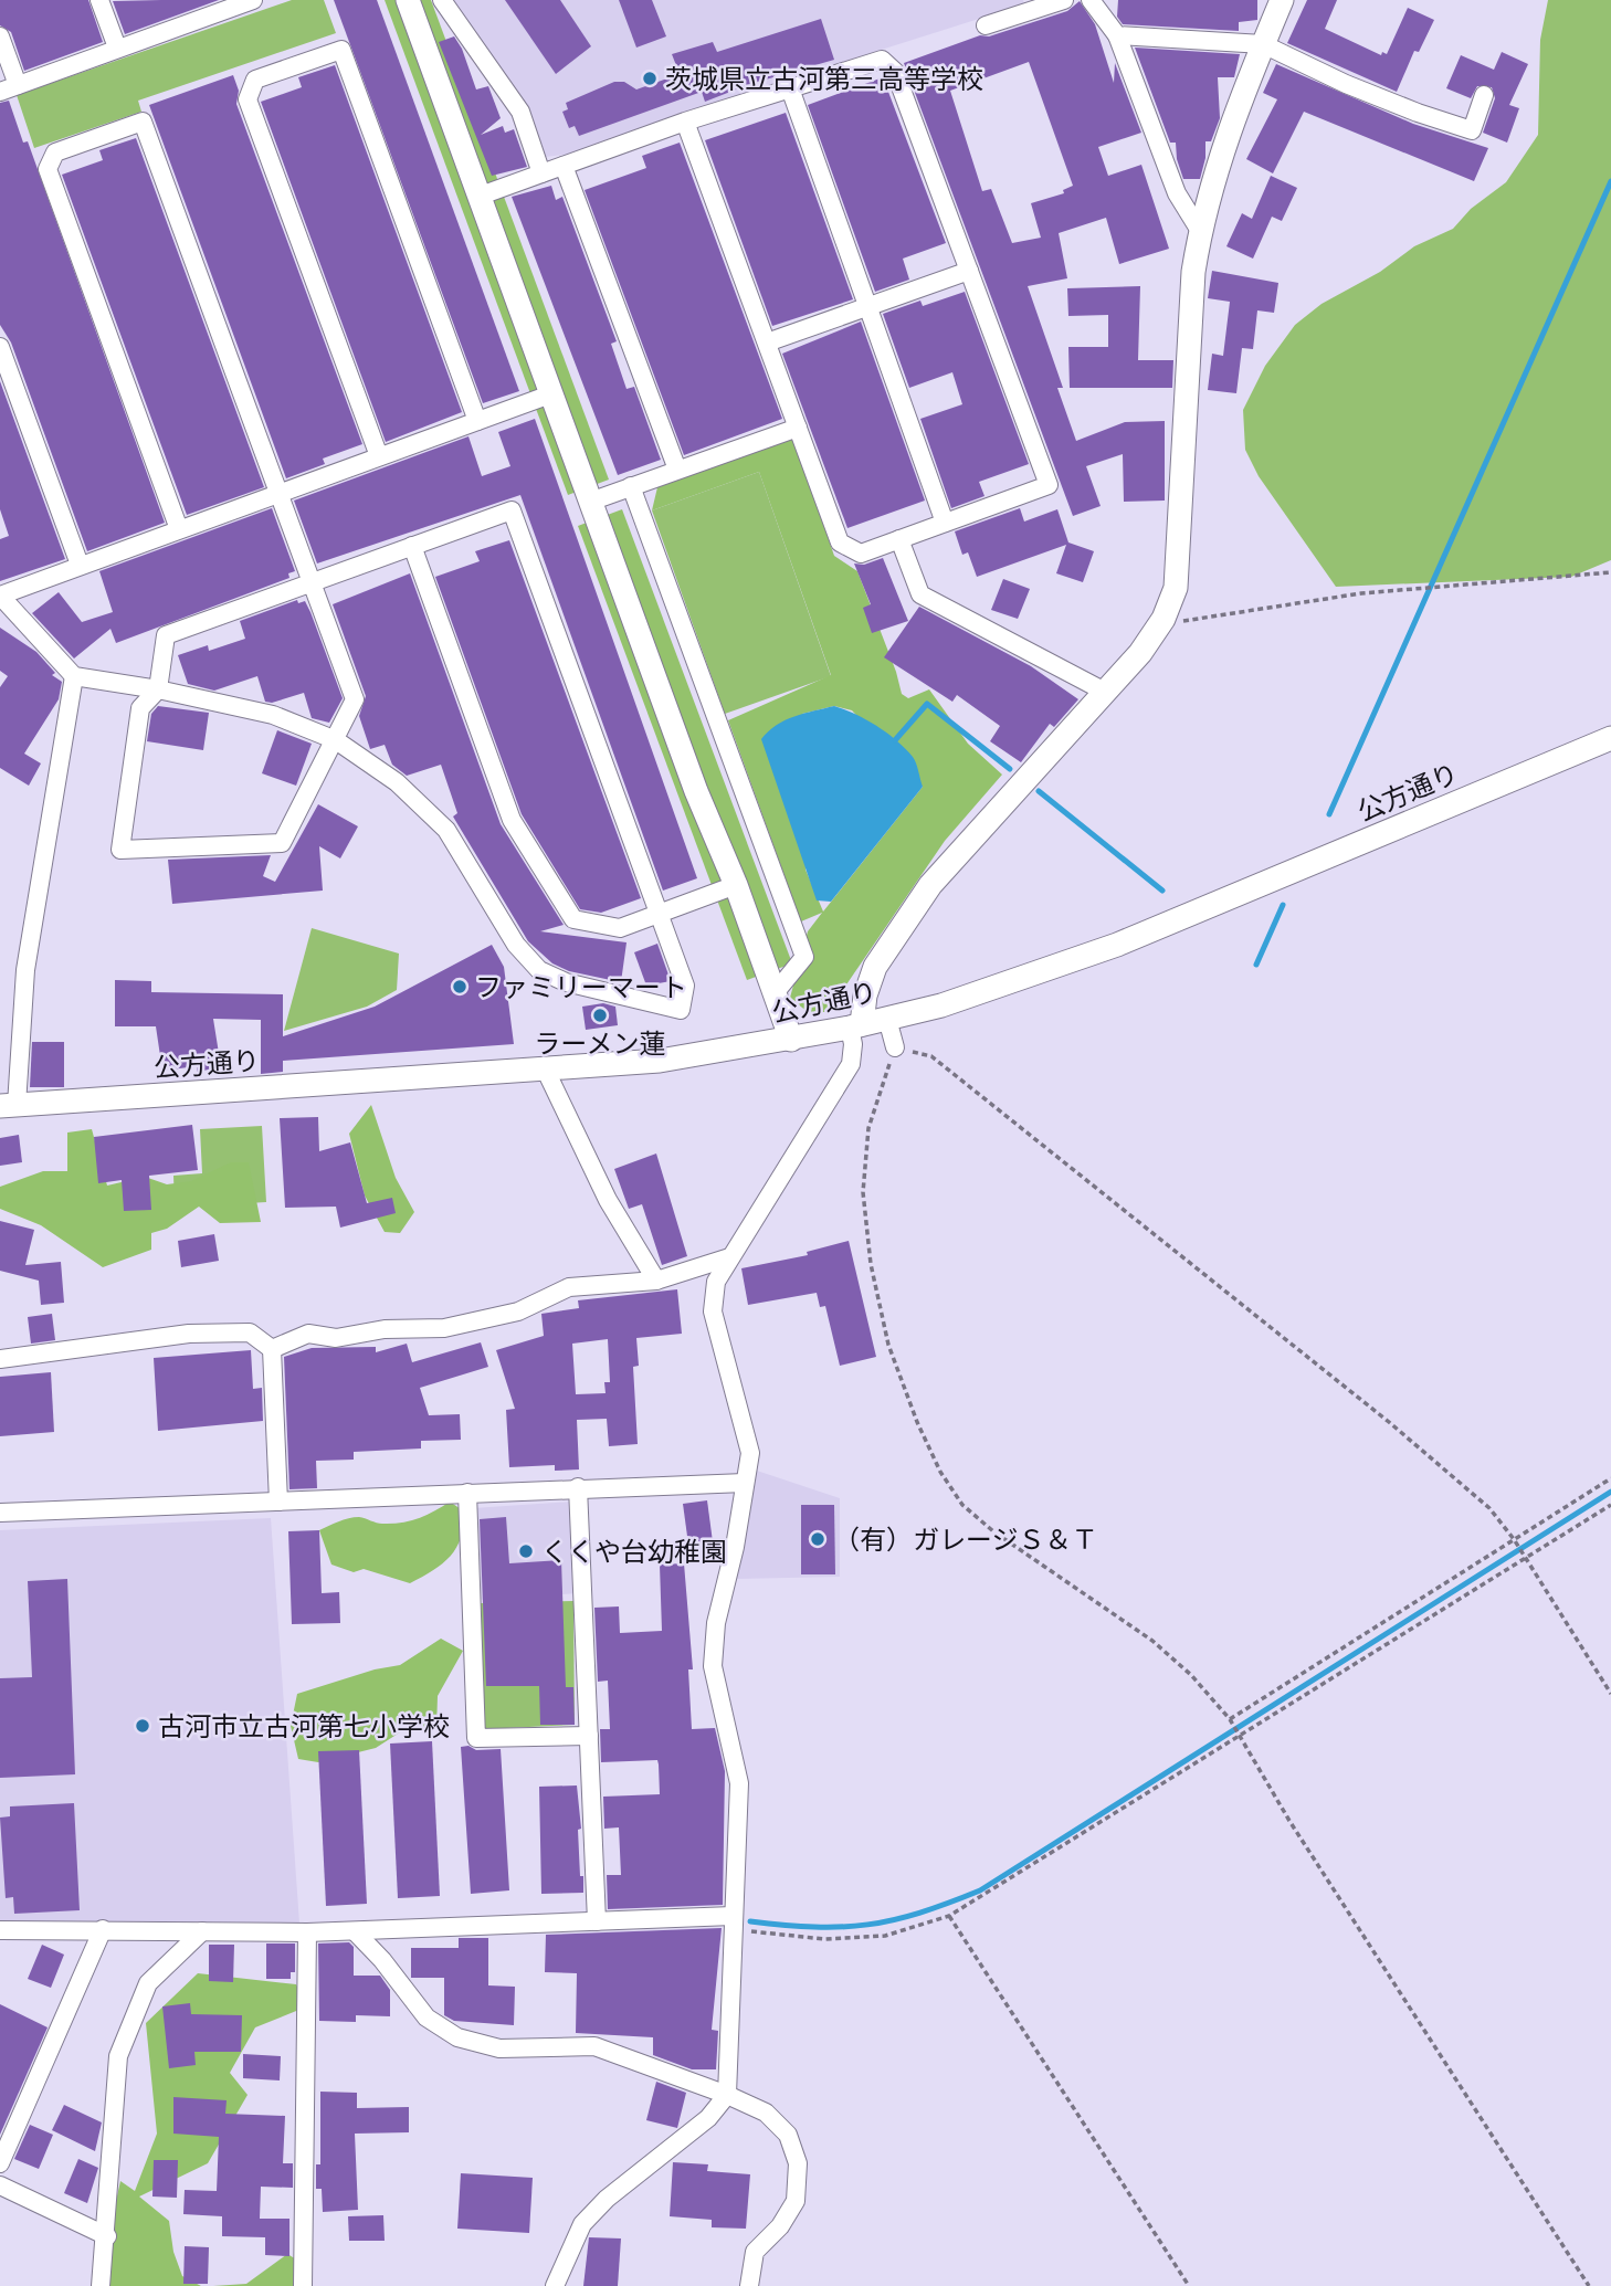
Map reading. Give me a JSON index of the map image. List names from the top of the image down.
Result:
{
  "streets": {
    "street": ["公方通り"]
  },
  "places": [
    "茨城県立古河第三高等学校",
    "ファミリーマート",
    "ラーメン蓮",
    "（有）ガレージＳ＆Ｔ",
    "くくや台幼稚園",
    "古河市立古河第七小学校"
  ]
}
